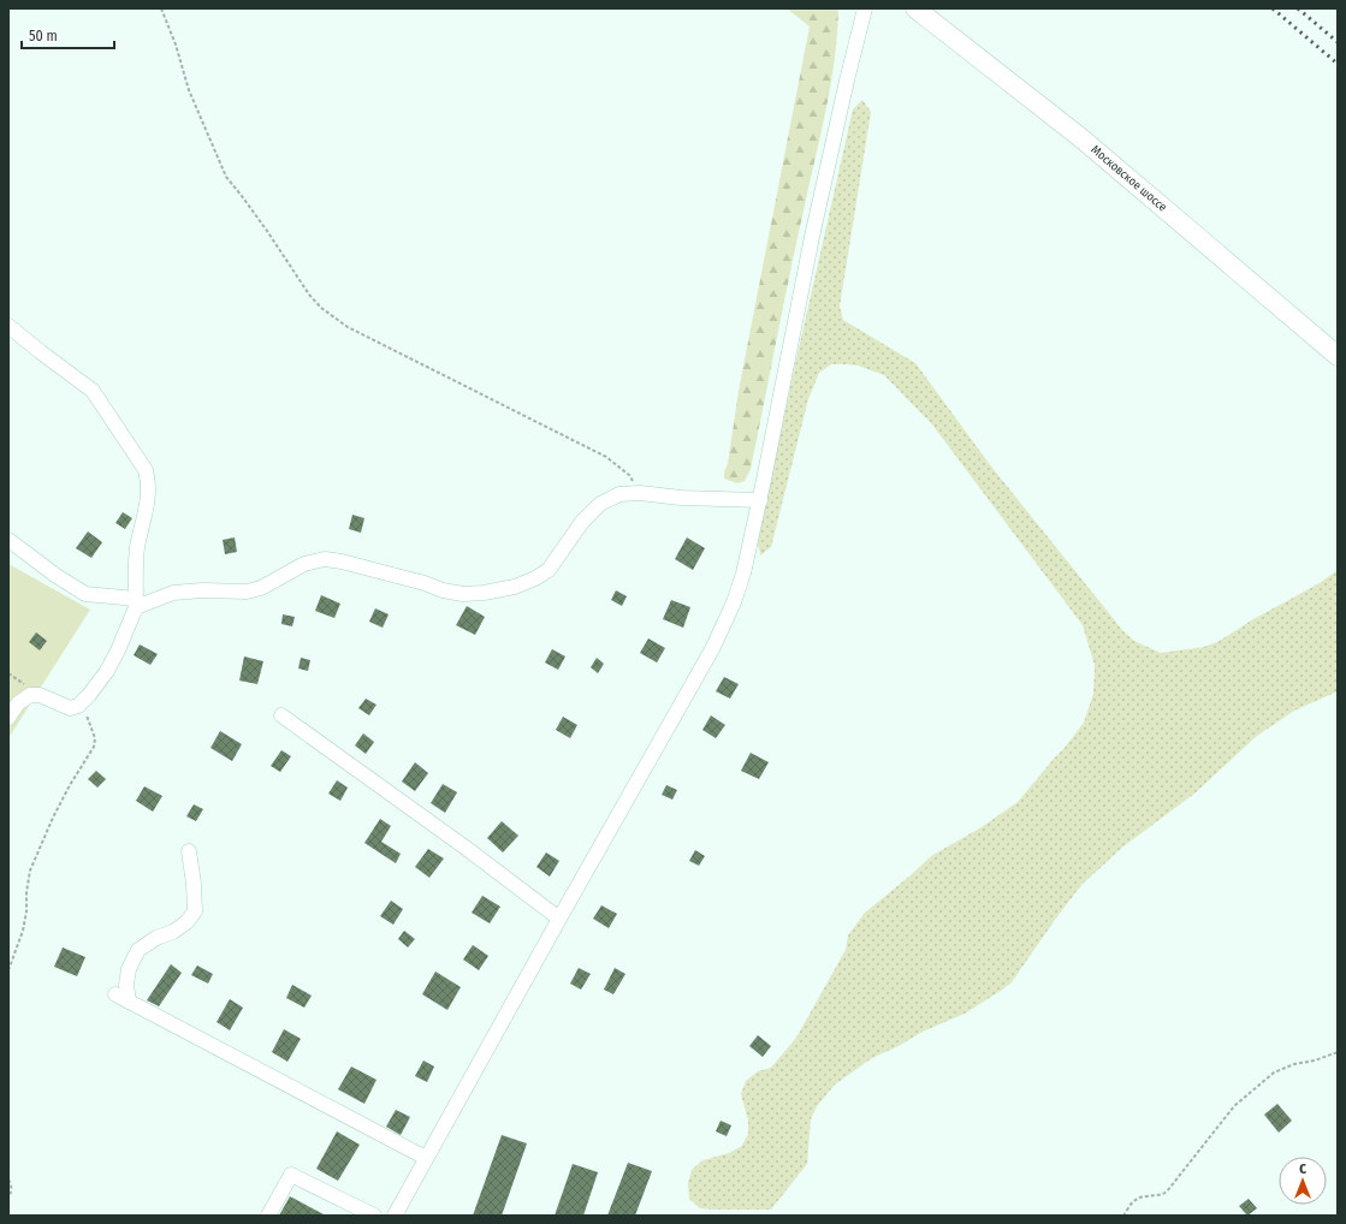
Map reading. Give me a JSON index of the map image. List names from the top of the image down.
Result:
{
  "streets": {
    "main road": ["Московское шоссе"]
  },
  "scale_bar": "50 m",
  "north": "top"
}
